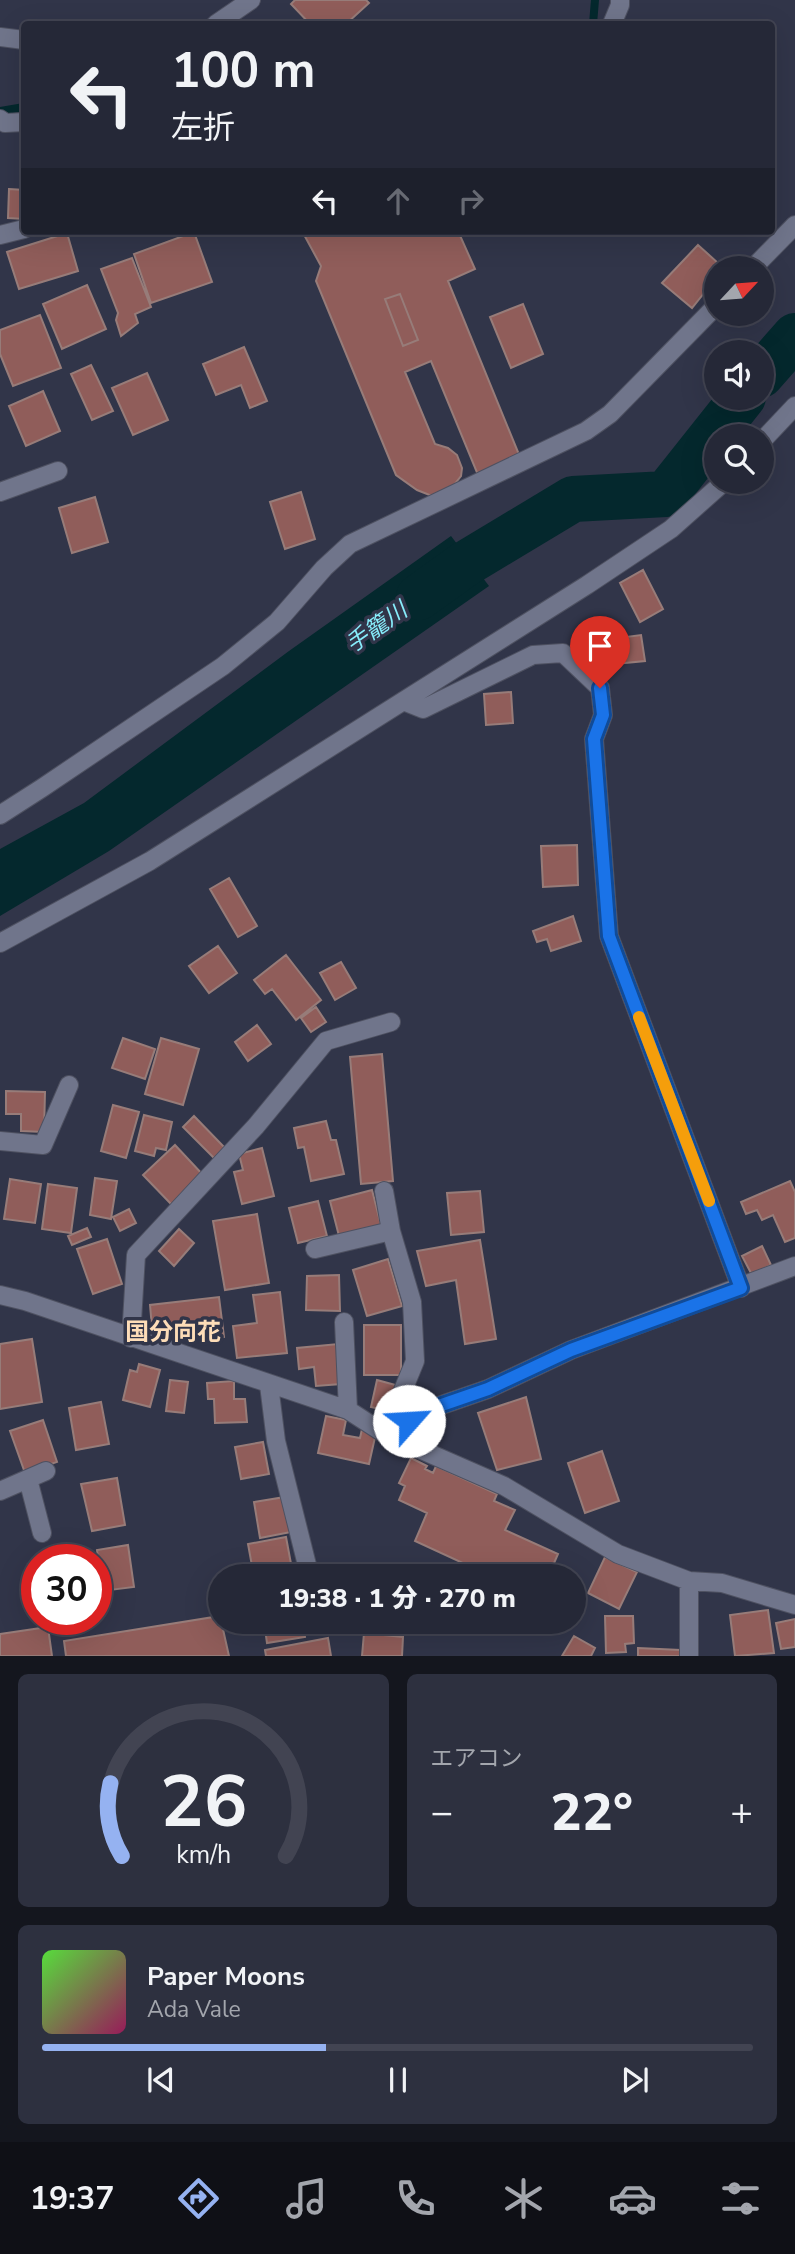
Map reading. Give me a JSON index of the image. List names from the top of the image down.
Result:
{
  "districts": ["国分向花"],
  "water": ["手籠川"],
  "north": "top right",
  "page": {
    "turn": ["100 m", "左折"],
    "limit": "30",
    "trip": "19:38 · 1 分 · 270 m",
    "tile": "エアコン",
    "heat": ["−", "22°", "+"],
    "song": ["Paper Moons", "Ada Vale"],
    "tabs": "19:37",
    "gauge": ["26", "km/h"]
  }
}
